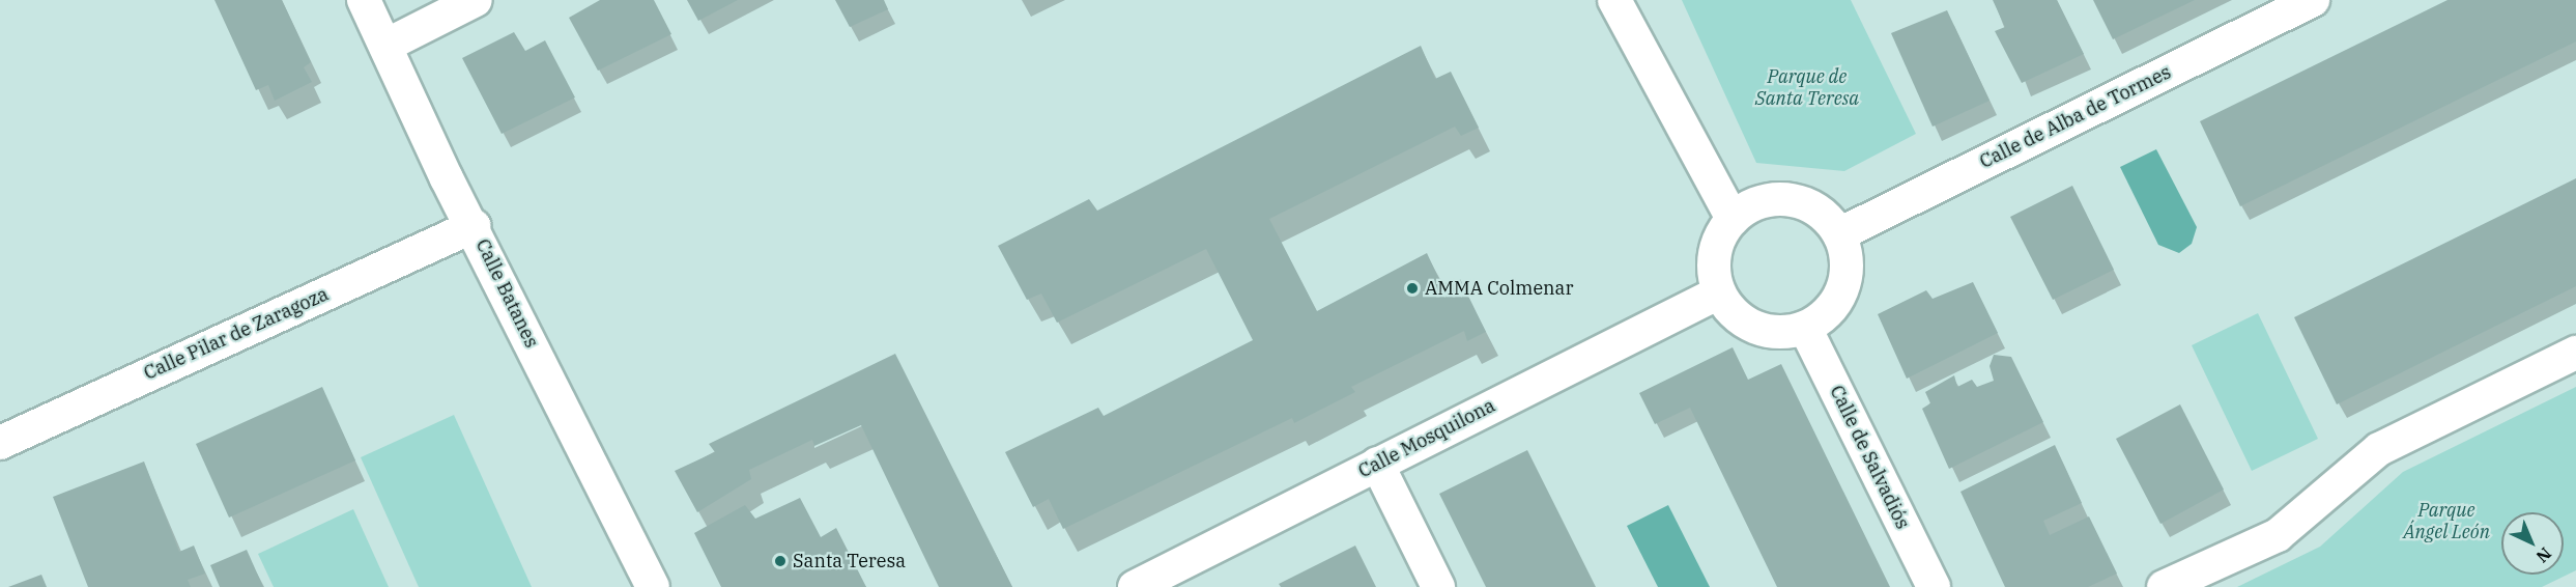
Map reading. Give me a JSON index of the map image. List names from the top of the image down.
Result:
{
  "streets": {
    "street": [
      "Calle de Alba de Tormes",
      "Calle Batanes",
      "Calle Pilar de Zaragoza",
      "Calle Mosquilona",
      "Calle de Salvadiós"
    ]
  },
  "crossings": [
    ["Calle de Alba de Tormes", "Calle Mosquilona"],
    ["Calle de Alba de Tormes", "Calle de Salvadiós"],
    ["Calle Batanes", "Calle Pilar de Zaragoza"],
    ["Calle Mosquilona", "Calle de Salvadiós"]
  ],
  "parks": ["Parque de Santa Teresa", "Parque Ángel León"],
  "places": ["AMMA Colmenar", "Santa Teresa"],
  "north": "bottom right"
}
